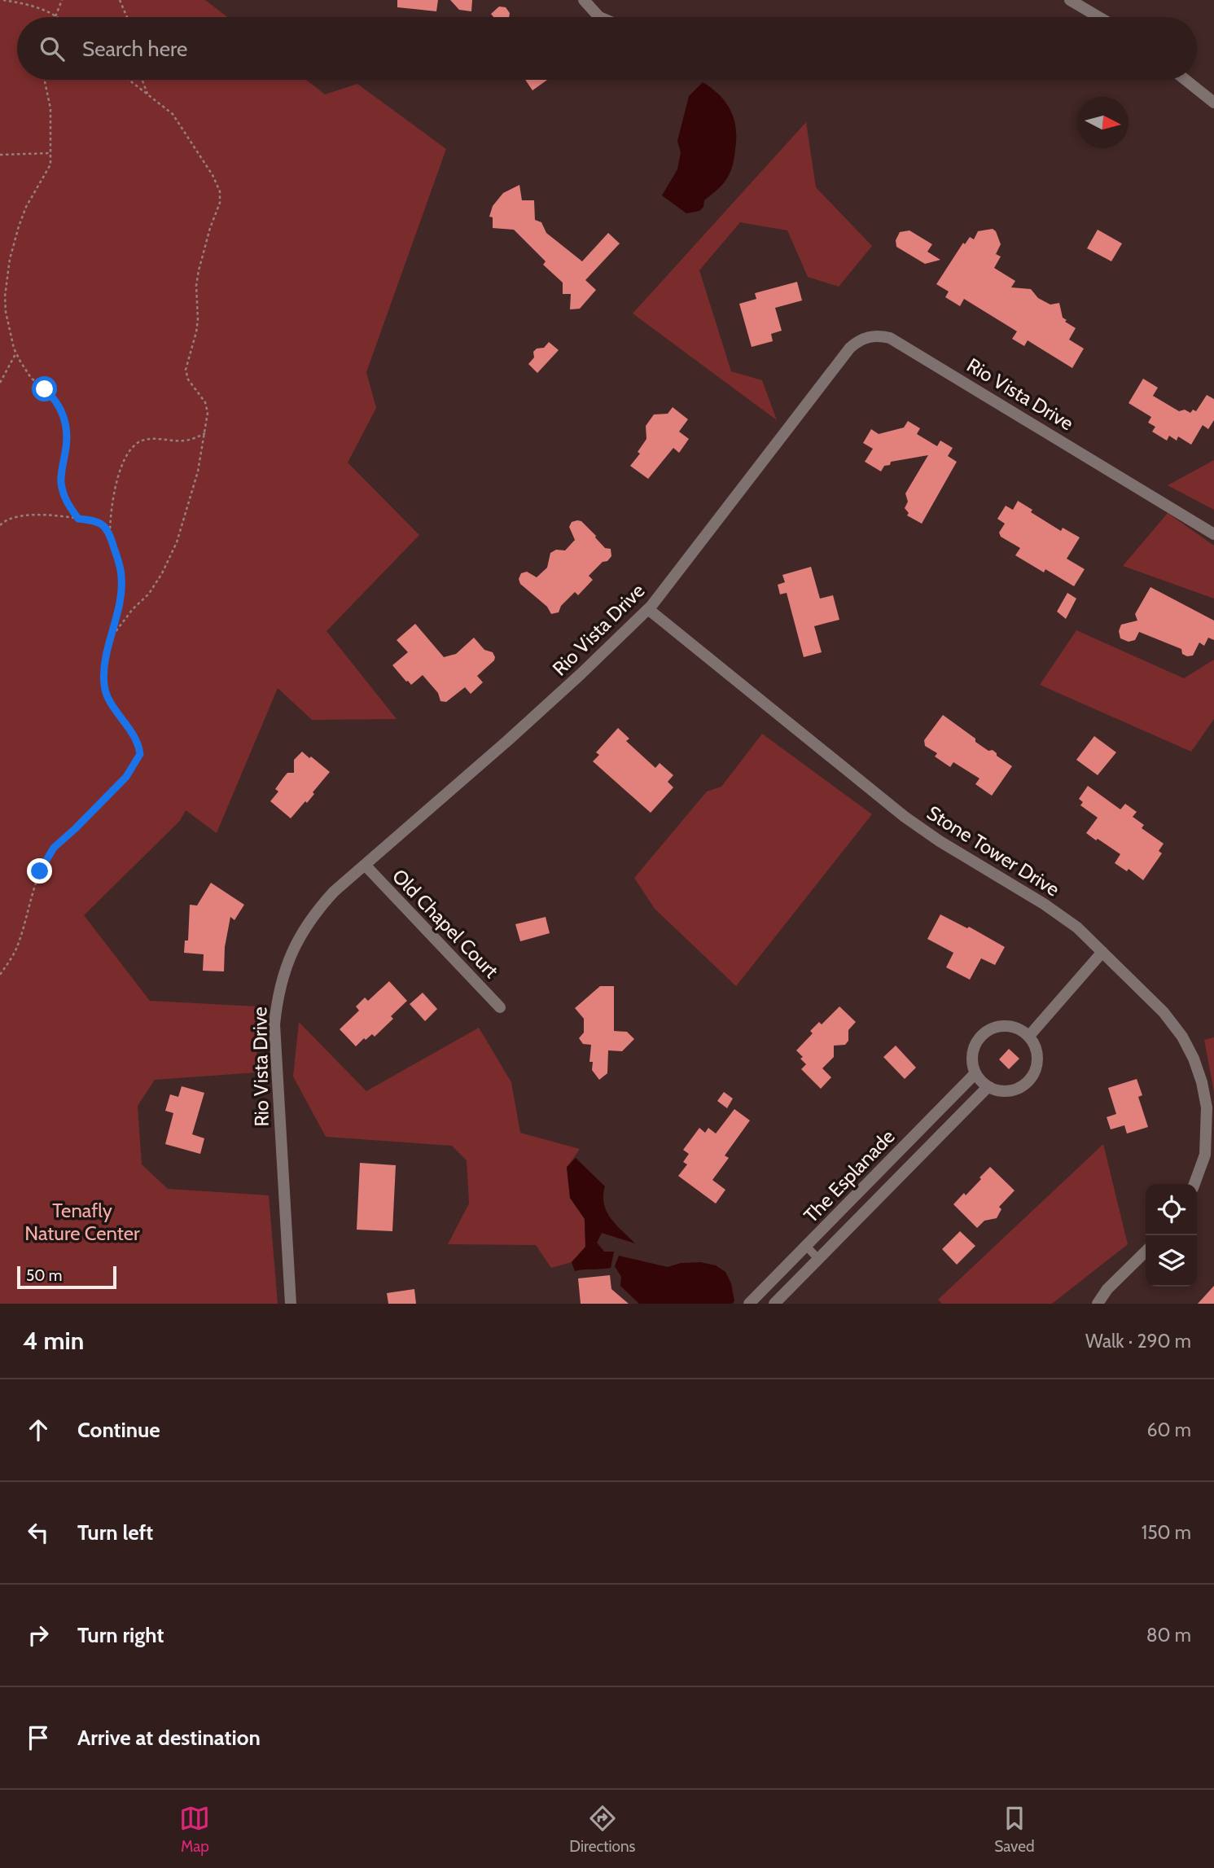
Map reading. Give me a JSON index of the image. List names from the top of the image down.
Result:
{
  "streets": {
    "street": [
      "Rio Vista Drive",
      "Stone Tower Drive",
      "Old Chapel Court",
      "The Esplanade"
    ]
  },
  "crossings": [
    ["Rio Vista Drive", "Stone Tower Drive"],
    ["Rio Vista Drive", "Old Chapel Court"]
  ],
  "parks": ["Tenafly Nature Center"],
  "scale_bar": "50 m",
  "north": "right",
  "page": {
    "search": "Search here",
    "scale": "50 m",
    "heading": ["4 min", "Walk · 290 m"],
    "list": [
      ["Continue", "60 m"],
      ["Turn left", "150 m"],
      ["Turn right", "80 m"],
      "Arrive at destination"
    ],
    "nav": ["Map", "Directions", "Saved"]
  }
}
